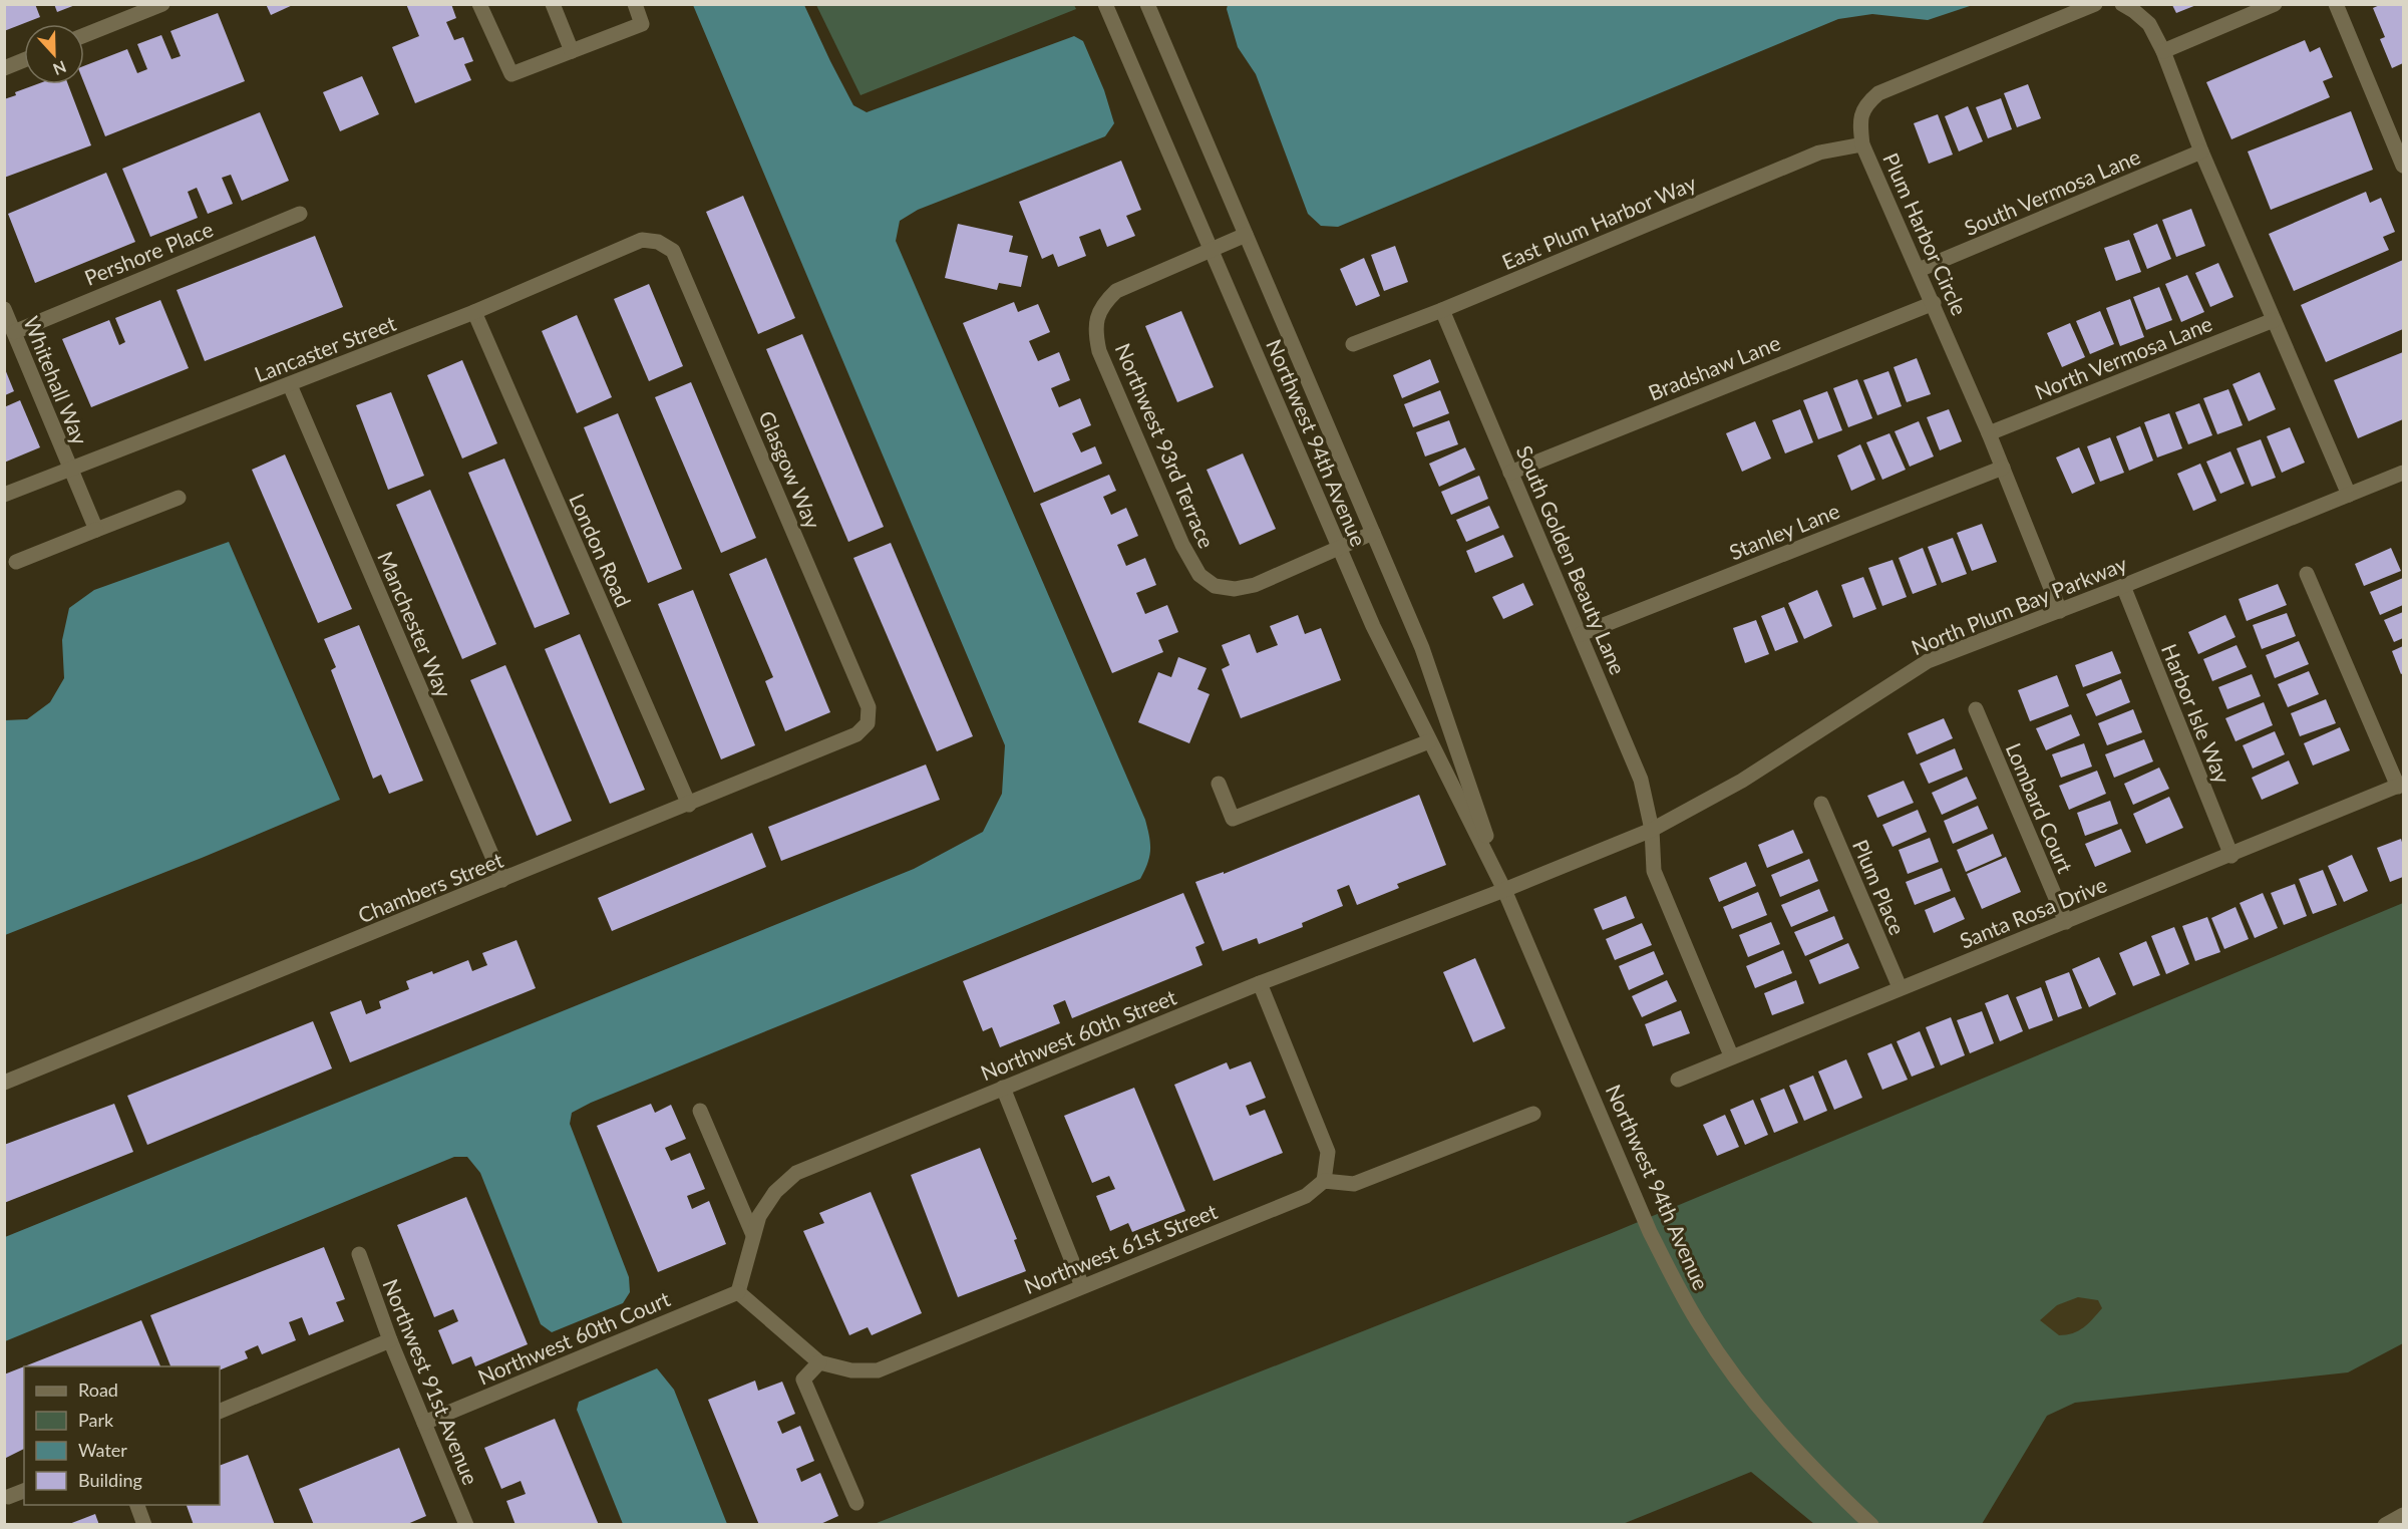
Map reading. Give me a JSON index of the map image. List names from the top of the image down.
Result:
{
  "streets": {
    "street": [
      "South Vermosa Lane",
      "East Plum Harbor Way",
      "Plum Harbor Circle",
      "Pershore Place",
      "Lancaster Street",
      "North Vermosa Lane",
      "Bradshaw Lane",
      "Whitehall Way",
      "Northwest 94th Avenue",
      "Northwest 93rd Terrace",
      "Glasgow Way",
      "Stanley Lane",
      "London Road",
      "South Golden Beauty Lane",
      "North Plum Bay Parkway",
      "Manchester Way",
      "Harbor Isle Way",
      "Lombard Court",
      "Chambers Street",
      "Plum Place",
      "Santa Rosa Drive",
      "Northwest 60th Street",
      "Northwest 61st Street",
      "Northwest 60th Court",
      "Northwest 91st Avenue"
    ]
  },
  "crossings": [
    ["South Vermosa Lane", "Plum Harbor Circle"],
    ["East Plum Harbor Way", "Plum Harbor Circle"],
    ["East Plum Harbor Way", "South Golden Beauty Lane"],
    ["Plum Harbor Circle", "North Vermosa Lane"],
    ["Plum Harbor Circle", "Bradshaw Lane"],
    ["Plum Harbor Circle", "Stanley Lane"],
    ["Plum Harbor Circle", "North Plum Bay Parkway"],
    ["Pershore Place", "Whitehall Way"],
    ["Lancaster Street", "Whitehall Way"],
    ["Lancaster Street", "Glasgow Way"],
    ["Lancaster Street", "London Road"],
    ["Lancaster Street", "Manchester Way"],
    ["Bradshaw Lane", "South Golden Beauty Lane"],
    ["Northwest 94th Avenue", "Northwest 93rd Terrace"],
    ["Northwest 94th Avenue", "North Plum Bay Parkway"],
    ["Northwest 94th Avenue", "Northwest 60th Street"],
    ["Glasgow Way", "Chambers Street"],
    ["Stanley Lane", "South Golden Beauty Lane"],
    ["London Road", "Chambers Street"],
    ["South Golden Beauty Lane", "North Plum Bay Parkway"],
    ["South Golden Beauty Lane", "Santa Rosa Drive"],
    ["North Plum Bay Parkway", "Harbor Isle Way"],
    ["North Plum Bay Parkway", "Northwest 60th Street"],
    ["Manchester Way", "Chambers Street"],
    ["Harbor Isle Way", "Santa Rosa Drive"],
    ["Lombard Court", "Santa Rosa Drive"],
    ["Plum Place", "Santa Rosa Drive"],
    ["Northwest 60th Street", "Northwest 61st Street"],
    ["Northwest 60th Street", "Northwest 60th Court"],
    ["Northwest 61st Street", "Northwest 60th Court"],
    ["Northwest 60th Court", "Northwest 91st Avenue"]
  ],
  "legend": [
    "Road",
    "Park",
    "Water",
    "Building"
  ],
  "north": "bottom"
}
